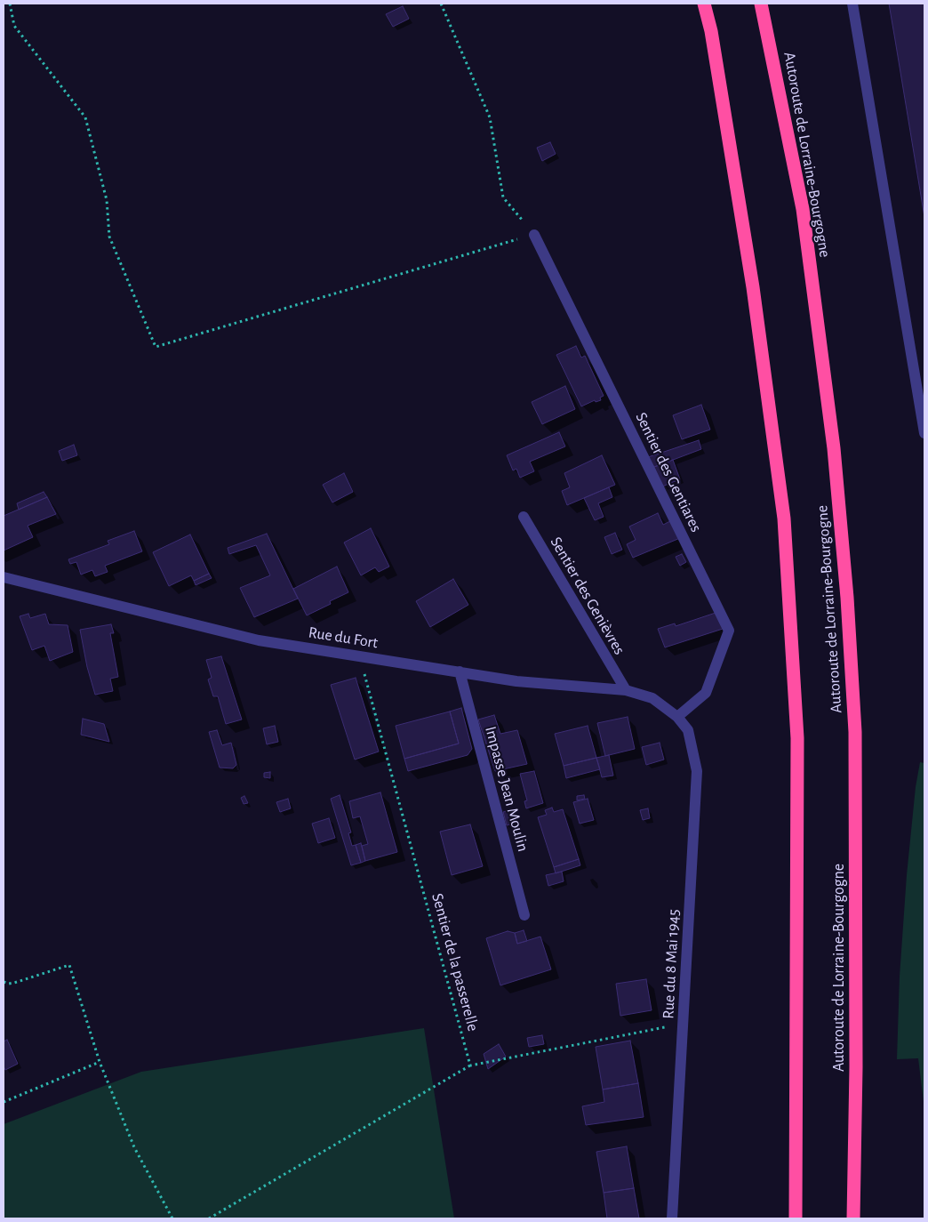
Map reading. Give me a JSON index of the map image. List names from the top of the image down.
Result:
{
  "streets": {
    "highway": ["Autoroute de Lorraine-Bourgogne"],
    "street": [
      "Sentier des Gentiares",
      "Sentier des Genièvres",
      "Rue du Fort",
      "Impasse Jean Moulin",
      "Rue du 8 Mai 1945"
    ],
    "path": ["Sentier de la passerelle"]
  },
  "crossings": [
    ["Sentier des Gentiares", "Rue du Fort"],
    ["Sentier des Gentiares", "Rue du 8 Mai 1945"],
    ["Sentier des Genièvres", "Rue du Fort"],
    ["Rue du Fort", "Impasse Jean Moulin"],
    ["Rue du Fort", "Sentier de la passerelle"],
    ["Rue du Fort", "Rue du 8 Mai 1945"]
  ]
}
